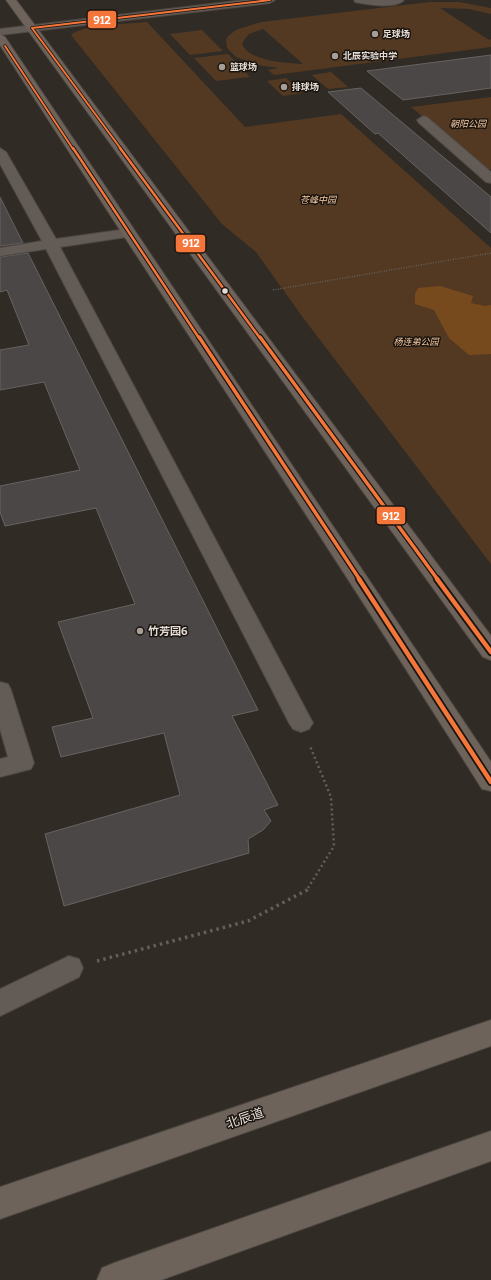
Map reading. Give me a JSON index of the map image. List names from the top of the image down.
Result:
{
  "streets": {
    "main road": ["北辰道"]
  },
  "parks": ["朝阳公园", "苍峰中园", "杨连弟公园"],
  "places": [
    "足球场",
    "北辰实验中学",
    "篮球场",
    "排球场",
    "竹芳园6"
  ],
  "lines": ["transit line 912"]
}
